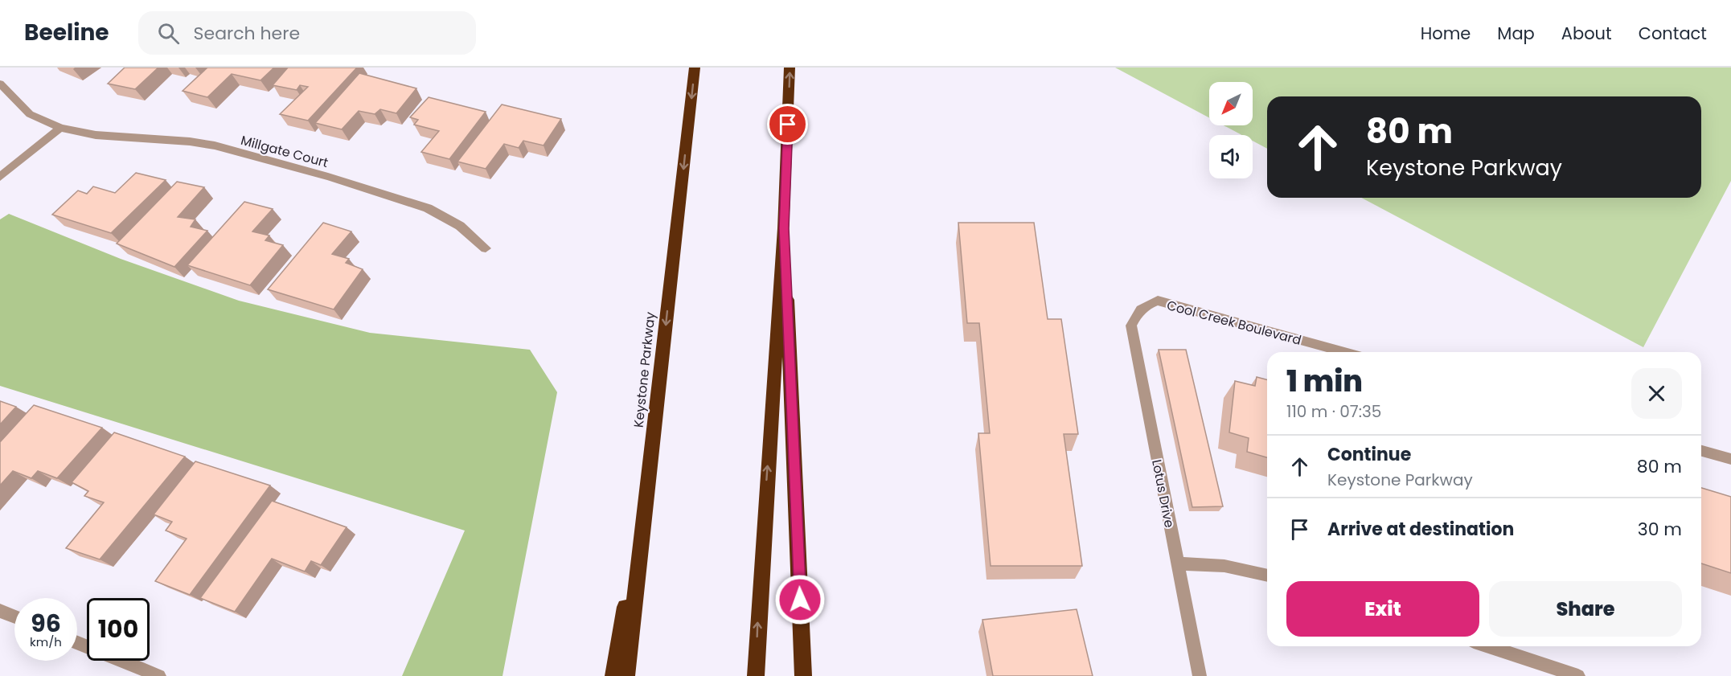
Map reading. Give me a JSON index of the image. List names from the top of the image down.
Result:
{
  "streets": {
    "highway": ["Keystone Parkway"],
    "street": ["Millgate Court", "Cool Creek Boulevard", "Lotus Drive"]
  },
  "crossings": [
    ["Cool Creek Boulevard", "Lotus Drive"]
  ],
  "north": "bottom left",
  "page": {
    "header": "Beeline",
    "search": "Search here",
    "nav": [
      "Home",
      "Map",
      "About",
      "Contact"
    ],
    "turn": ["80 m", "Keystone Parkway"],
    "heading": ["1 min", "110 m · 07:35"],
    "list": [
      {
        "name": "Continue",
        "note": "Keystone Parkway",
        "value": "80 m"
      },
      {
        "name": "Arrive at destination",
        "value": "30 m"
      }
    ],
    "buttons": ["Exit", "Share"],
    "speed": "96 km/h",
    "limit": "100"
  }
}
